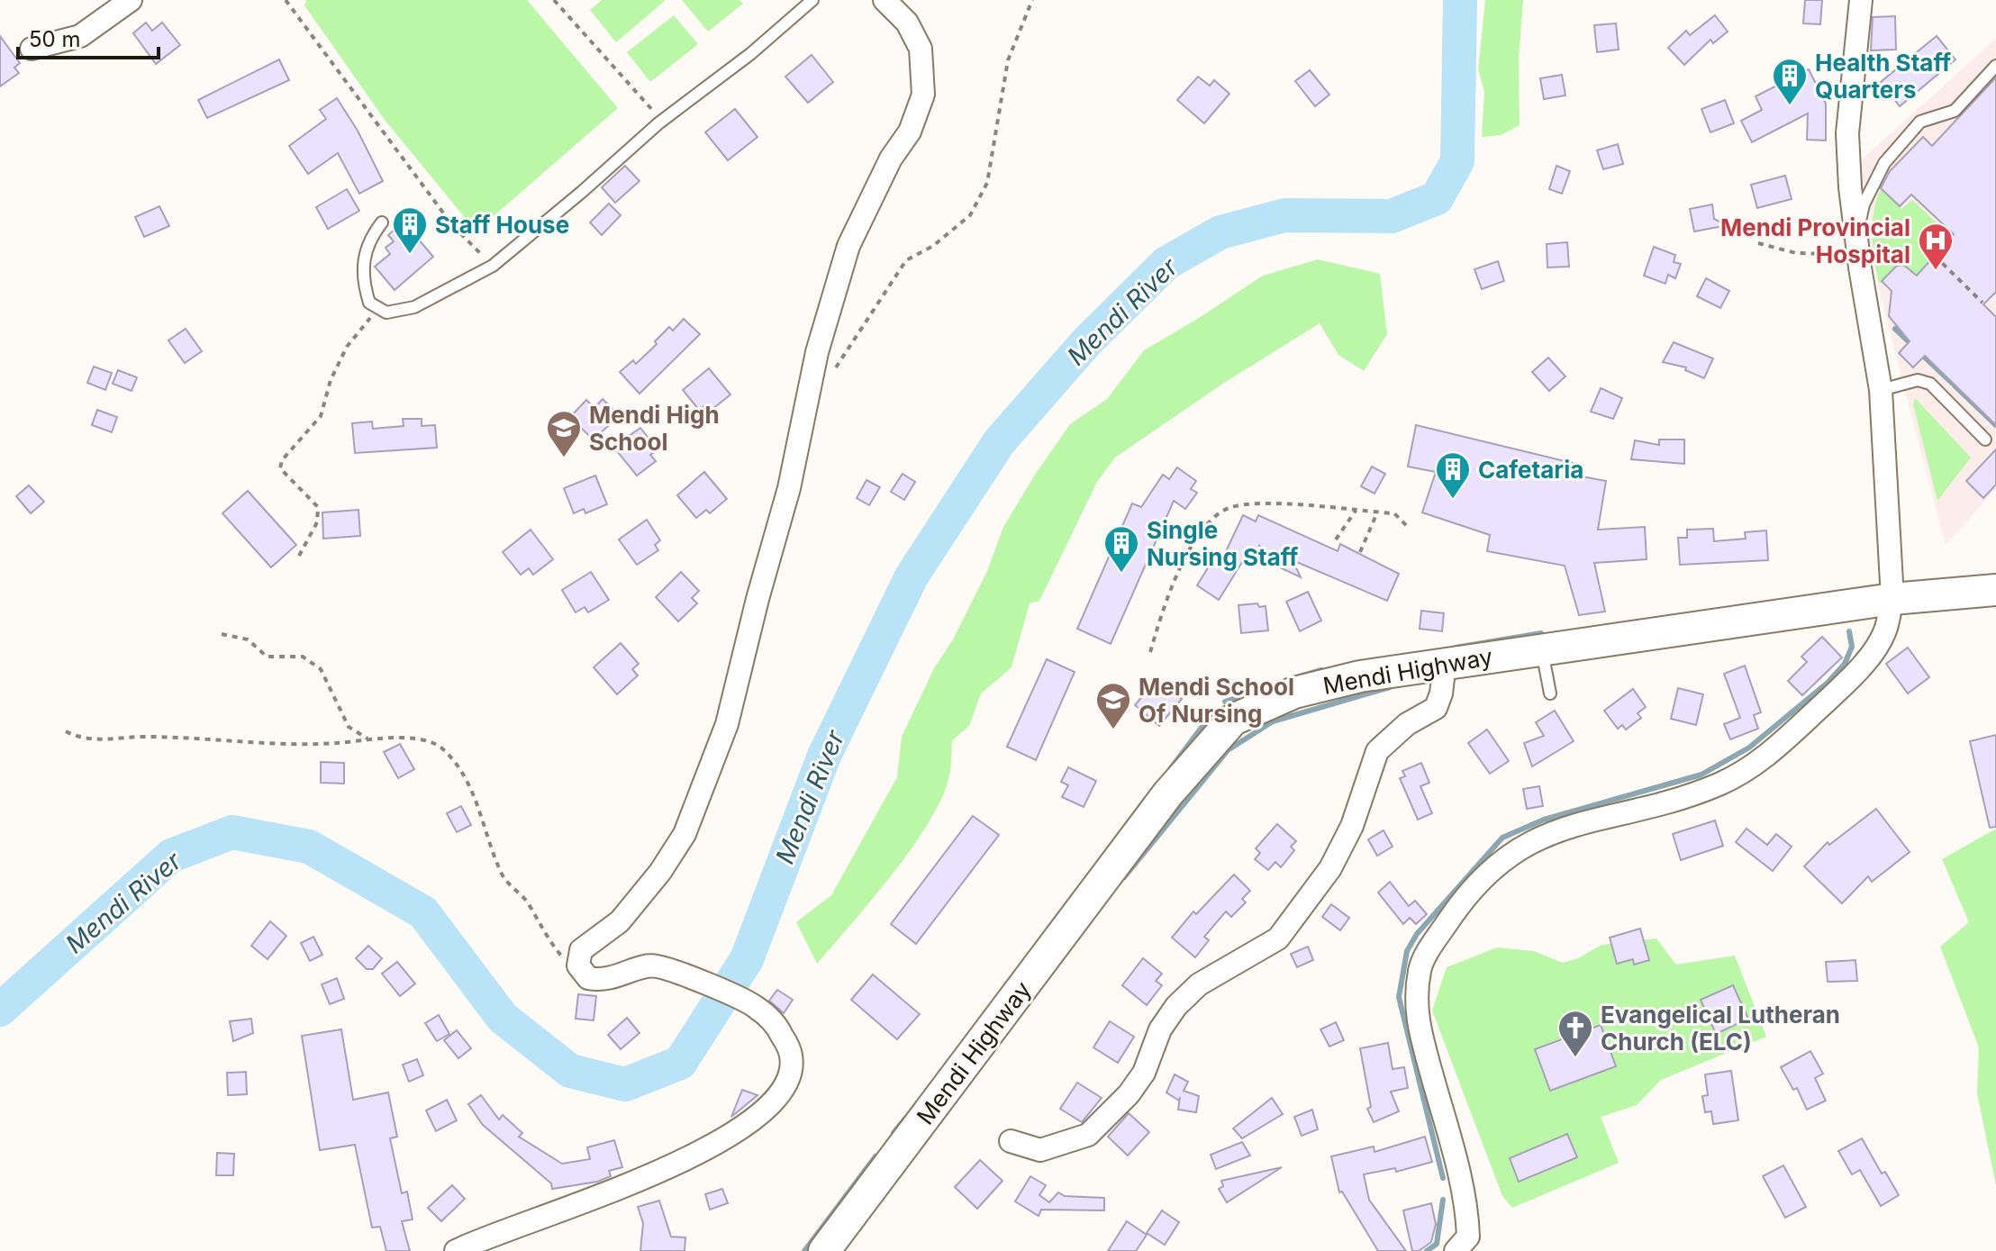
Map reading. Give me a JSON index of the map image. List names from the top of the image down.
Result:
{
  "streets": {
    "main road": ["Mendi Highway"]
  },
  "water": ["Mendi River"],
  "places": {
    "building": [
      "Health Staff Quarters",
      "Staff House",
      "Cafetaria",
      "Single Nursing Staff"
    ],
    "hospital": ["Mendi Provincial Hospital"],
    "school or university": ["Mendi High School", "Mendi School Of Nursing"],
    "church": ["Evangelical Lutheran Church (ELC)"]
  },
  "scale_bar": "50 m"
}
